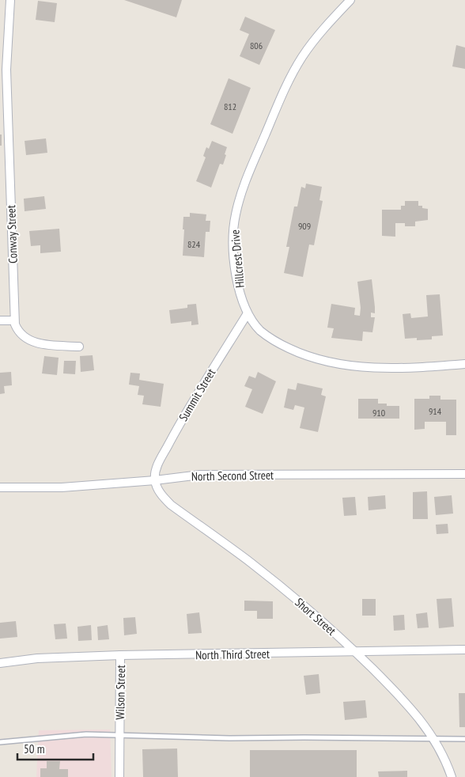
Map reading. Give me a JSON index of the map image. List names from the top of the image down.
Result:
{
  "streets": {
    "street": [
      "Conway Street",
      "Hillcrest Drive",
      "Summit Street",
      "North Second Street",
      "Short Street",
      "North Third Street",
      "Wilson Street"
    ]
  },
  "crossings": [
    ["Hillcrest Drive", "Summit Street"],
    ["Summit Street", "North Second Street"],
    ["Summit Street", "Short Street"],
    ["North Second Street", "Short Street"],
    ["Short Street", "North Third Street"],
    ["North Third Street", "Wilson Street"]
  ],
  "house_numbers": [
    "806",
    "812",
    "909",
    "824",
    "914",
    "910"
  ],
  "scale_bar": "50 m"
}
